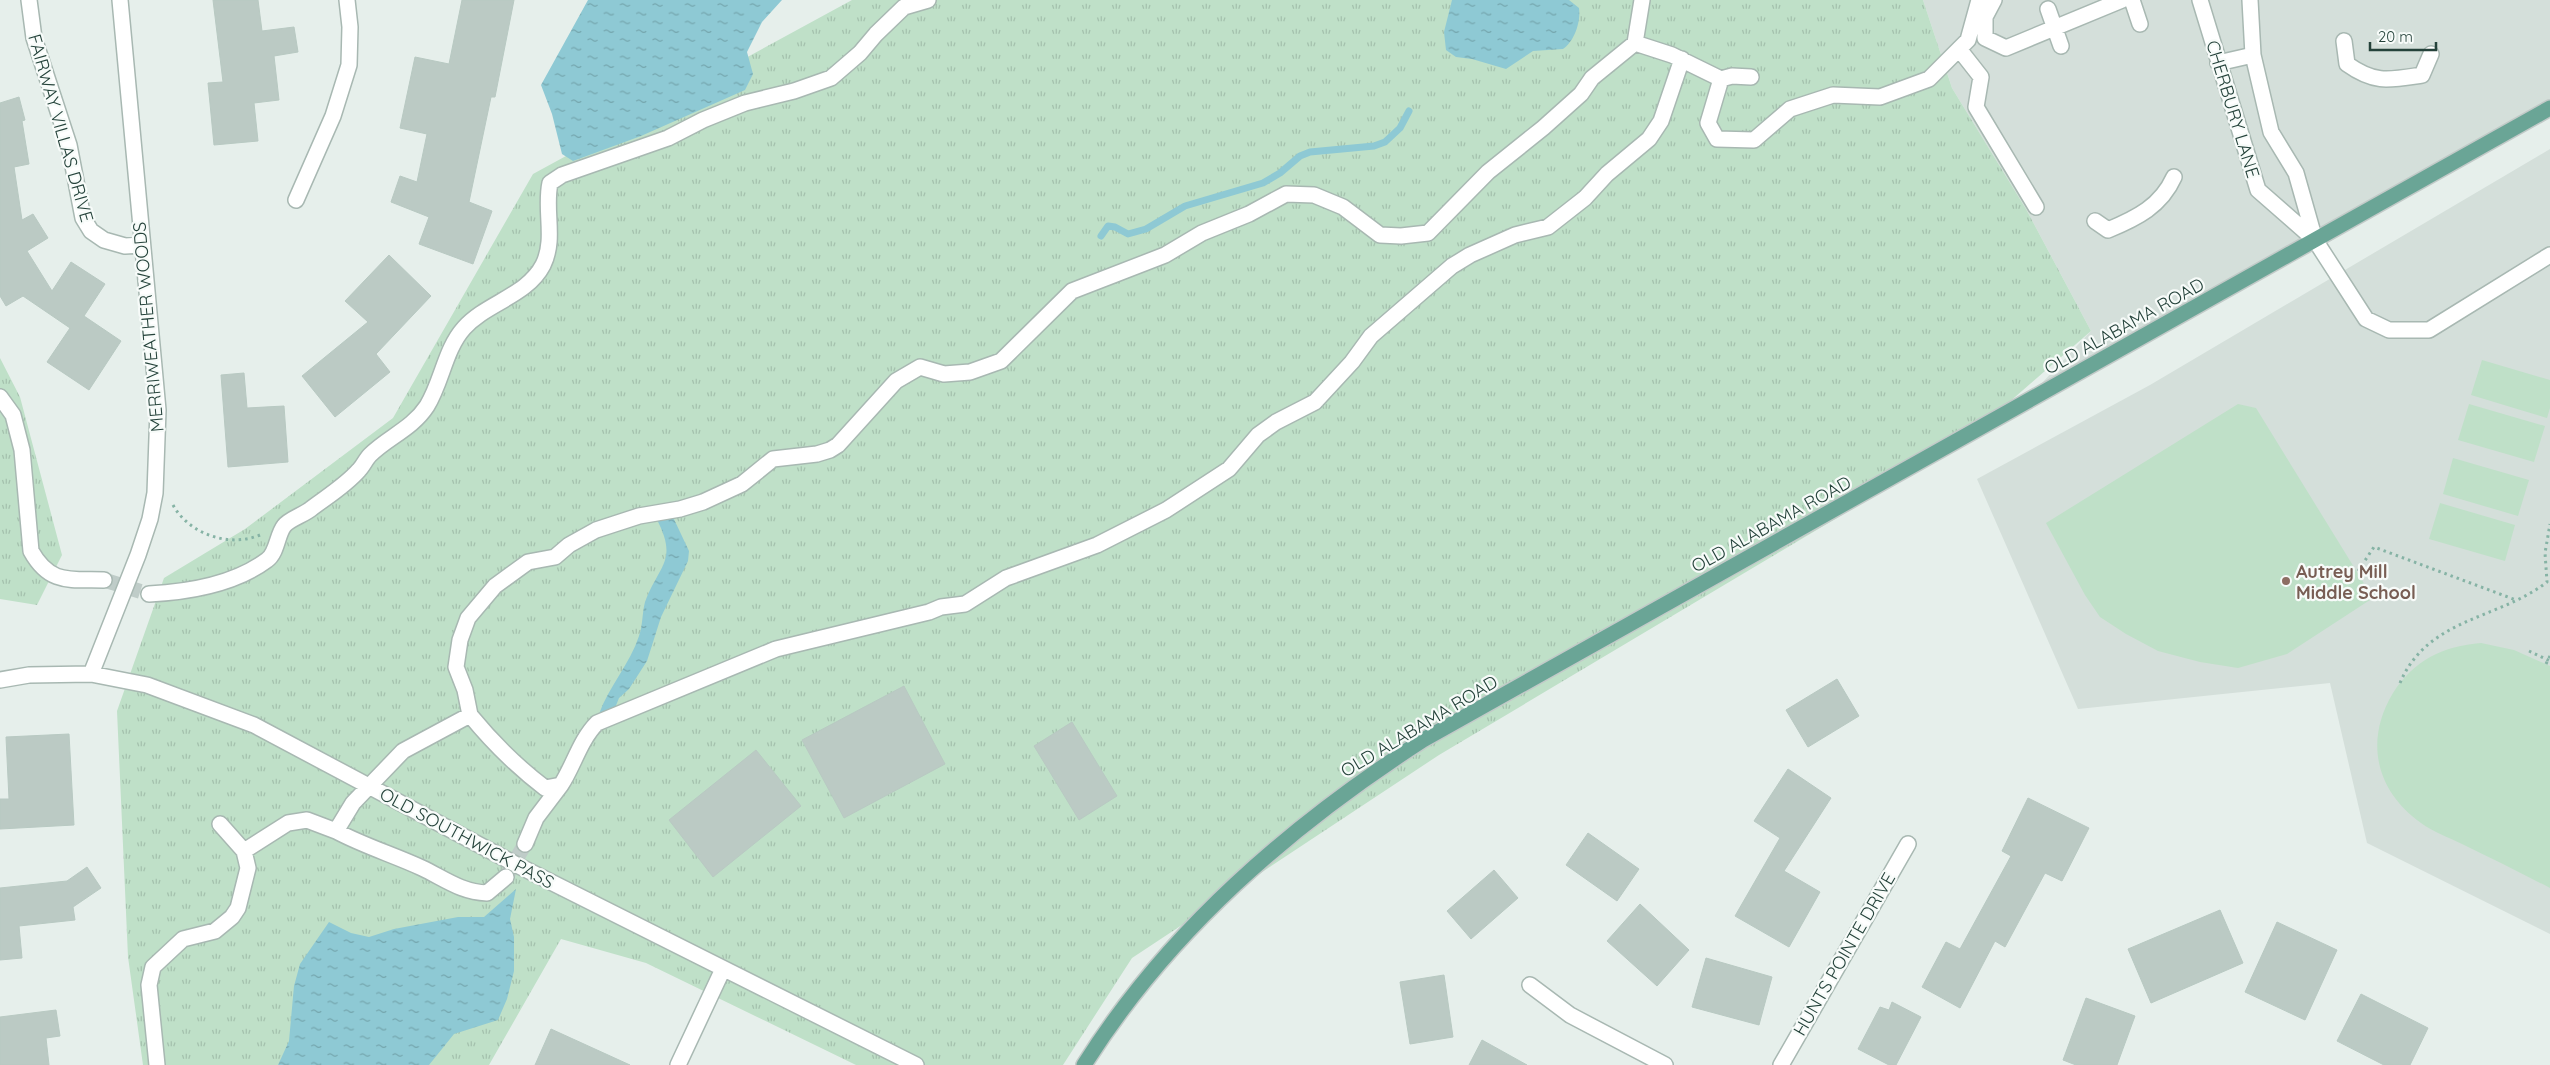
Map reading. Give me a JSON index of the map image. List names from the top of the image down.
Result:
{
  "streets": {
    "main road": ["OLD ALABAMA ROAD"],
    "street": [
      "CHERBURY LANE",
      "FAIRWAY VILLAS DRIVE",
      "MERRIWEATHER WOODS",
      "OLD SOUTHWICK PASS",
      "HUNTS POINTE DRIVE"
    ]
  },
  "crossings": [
    ["CHERBURY LANE", "OLD ALABAMA ROAD"],
    ["FAIRWAY VILLAS DRIVE", "MERRIWEATHER WOODS"],
    ["MERRIWEATHER WOODS", "OLD SOUTHWICK PASS"]
  ],
  "places": ["Autrey Mill Middle School"],
  "scale_bar": "20 m"
}
